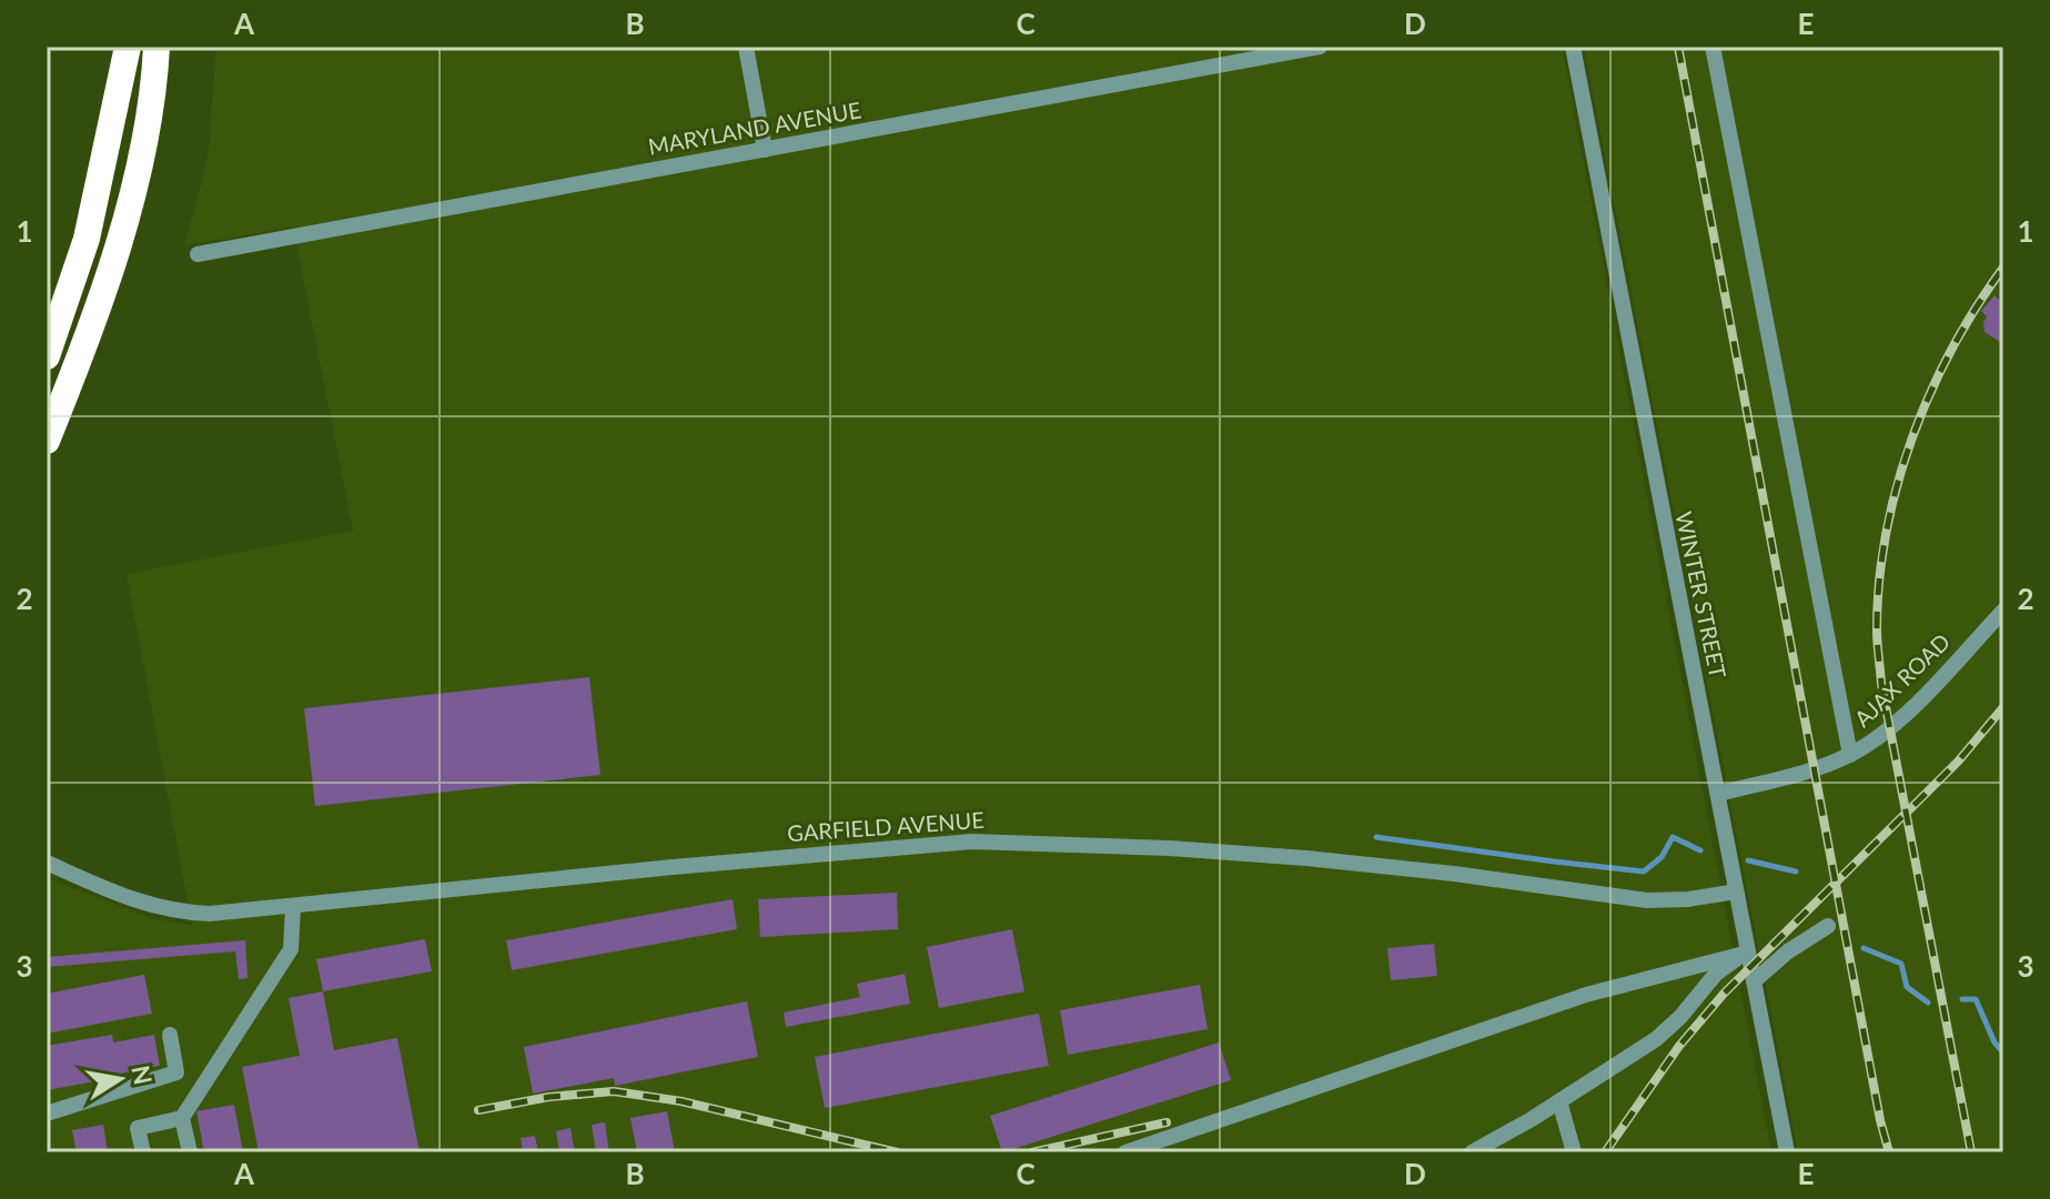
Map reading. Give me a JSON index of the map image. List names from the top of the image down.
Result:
{
  "streets": {
    "street": [
      "MARYLAND AVENUE",
      "WINTER STREET",
      "AJAX ROAD",
      "GARFIELD AVENUE"
    ]
  },
  "crossings": [
    ["WINTER STREET", "AJAX ROAD"],
    ["WINTER STREET", "GARFIELD AVENUE"]
  ],
  "north": "right",
  "grid": {
    "columns": [
      "A",
      "B",
      "C",
      "D",
      "E"
    ],
    "rows": ["1", "2", "3"]
  }
}
